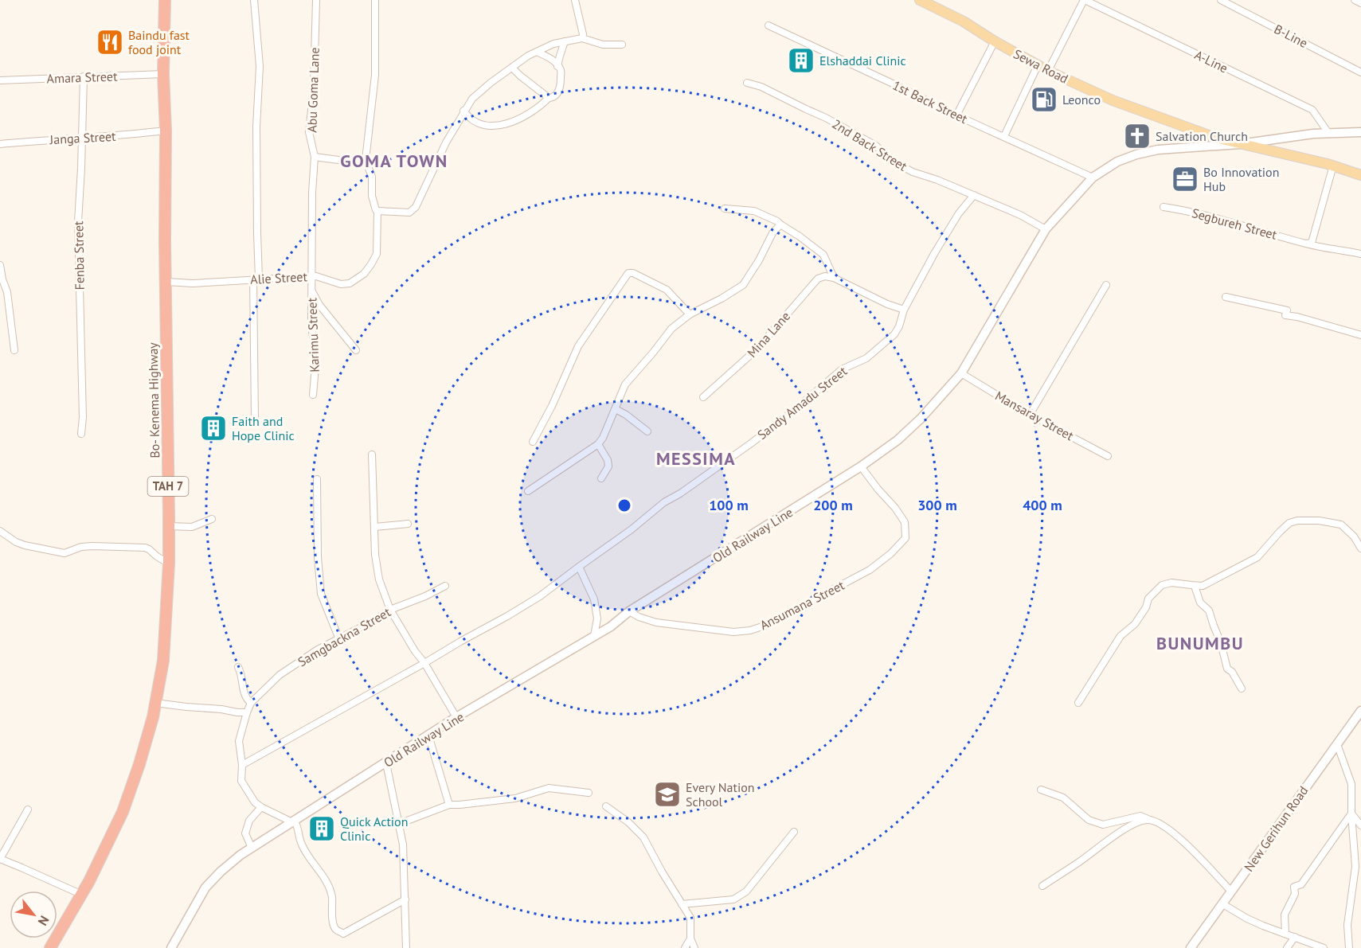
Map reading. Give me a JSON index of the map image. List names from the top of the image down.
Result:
{
  "streets": {
    "highway": ["Bo- Kenema Highway", "TAH 7"],
    "main road": ["Sewa Road"],
    "street": [
      "B-Line",
      "A-Line",
      "Amara Street",
      "Abu Goma Lane",
      "1st Back Street",
      "Janga Street",
      "2nd Back Street",
      "Segbureh Street",
      "Fenba Street",
      "Alie Street",
      "Mina Lane",
      "Karimu Street",
      "Sandy Amadu Street",
      "Mansaray Street",
      "Old Railway Line",
      "Ansumana Street",
      "Samgbackna Street",
      "New Gerihun Road"
    ]
  },
  "crossings": [
    ["A-Line", "Old Railway Line"],
    ["Sewa Road", "Old Railway Line"],
    ["Amara Street", "Fenba Street"],
    ["Amara Street", "Bo- Kenema Highway"],
    ["Abu Goma Lane", "Alie Street"],
    ["Abu Goma Lane", "Karimu Street"],
    ["1st Back Street", "Old Railway Line"],
    ["Janga Street", "Fenba Street"],
    ["Janga Street", "Bo- Kenema Highway"],
    ["2nd Back Street", "Sandy Amadu Street"],
    ["2nd Back Street", "Old Railway Line"],
    ["Alie Street", "Karimu Street"],
    ["Alie Street", "Bo- Kenema Highway"],
    ["Mansaray Street", "Old Railway Line"],
    ["Old Railway Line", "Ansumana Street"]
  ],
  "districts": ["GOMA TOWN", "MESSIMA", "BUNUMBU"],
  "places": {
    "restaurant": ["Baindu fast food joint"],
    "building": ["Elshaddai Clinic", "Faith and Hope Clinic", "Quick Action Clinic"],
    "fuel station": ["Leonco"],
    "church": ["Salvation Church"],
    "office": ["Bo Innovation Hub"],
    "school or university": ["Every Nation School"]
  },
  "north": "bottom right",
  "rings": [
    "100 m",
    "200 m",
    "300 m",
    "400 m"
  ]
}
